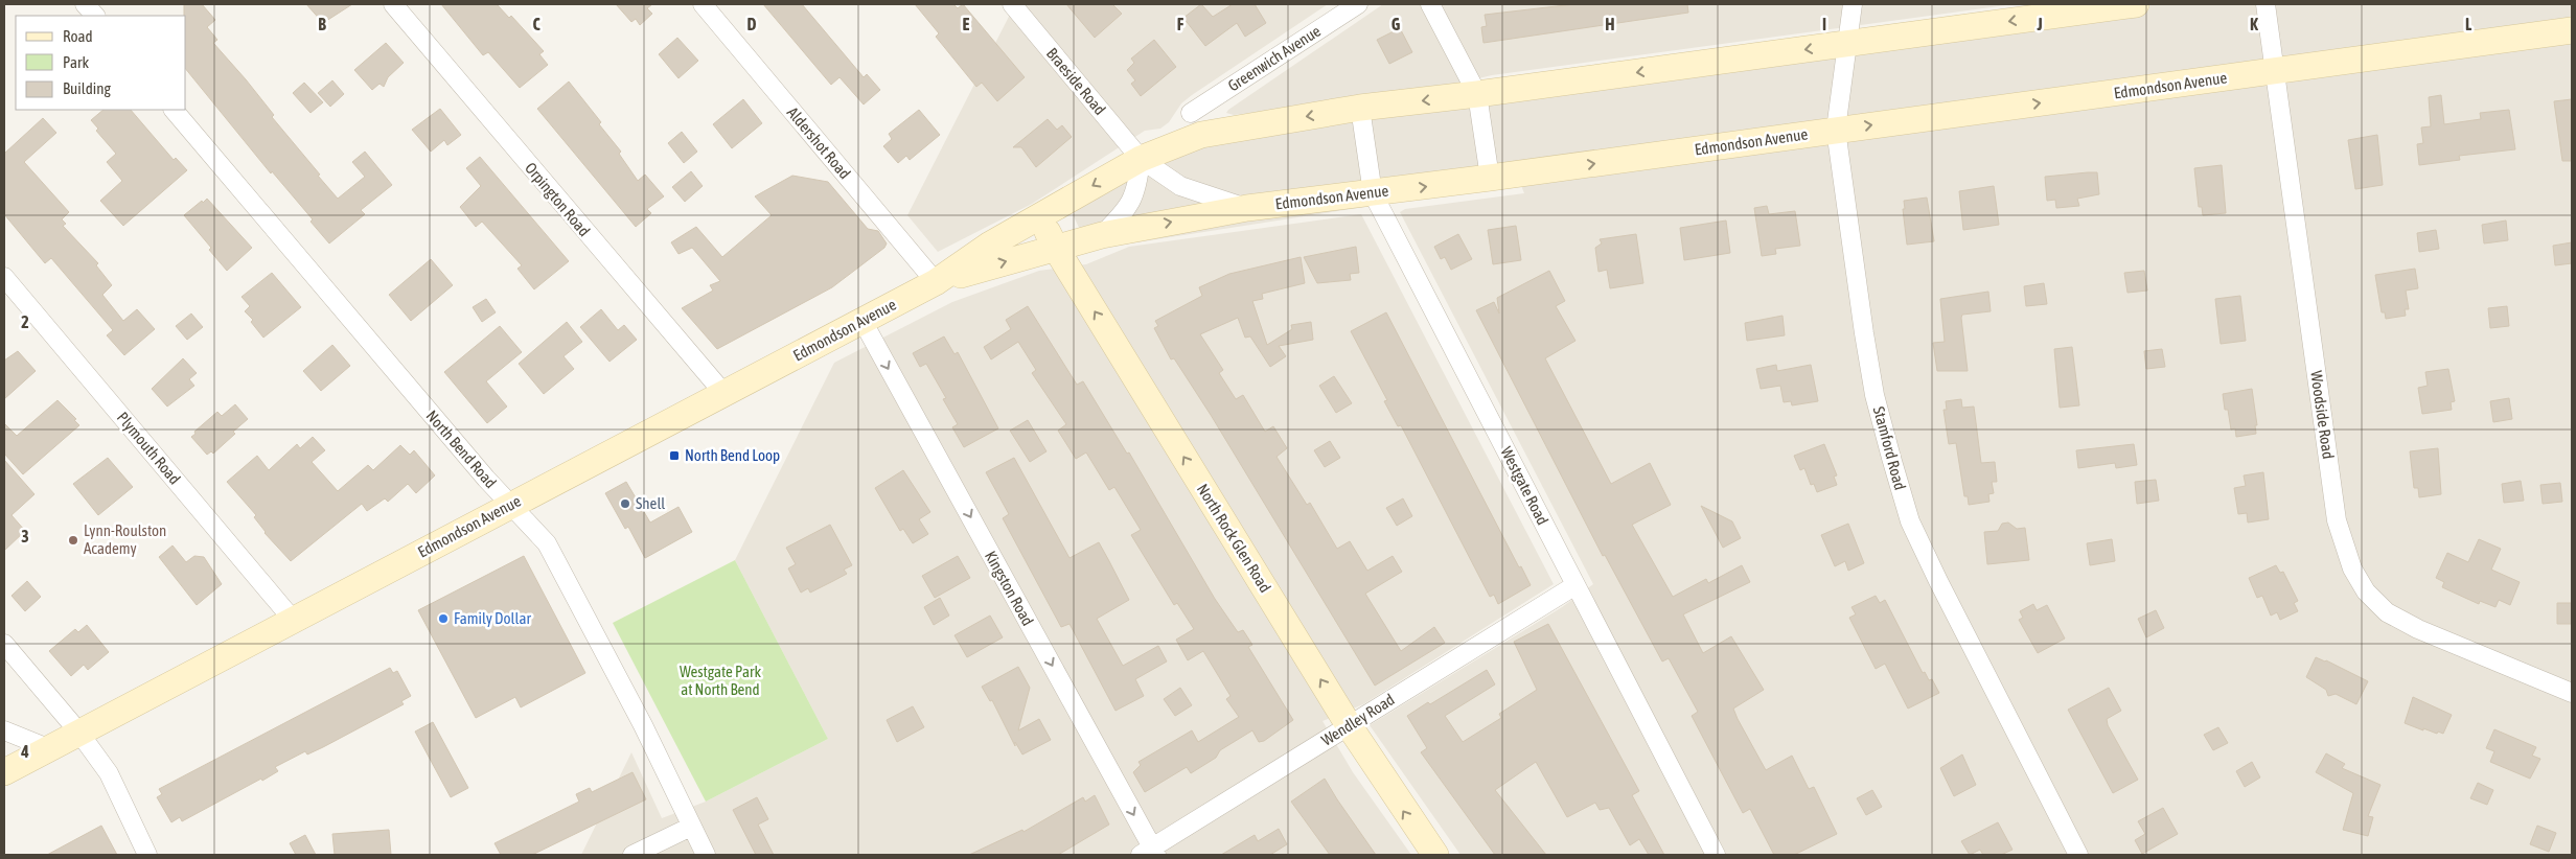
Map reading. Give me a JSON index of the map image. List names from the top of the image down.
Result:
{
  "streets": {
    "main road": ["Edmondson Avenue", "North Rock Glen Road"],
    "street": [
      "Greenwich Avenue",
      "Braeside Road",
      "Aldershot Road",
      "Orpington Road",
      "Woodside Road",
      "Plymouth Road",
      "Stamford Road",
      "North Bend Road",
      "Westgate Road",
      "Kingston Road",
      "Wendley Road"
    ]
  },
  "crossings": [
    ["Braeside Road", "Edmondson Avenue"],
    ["Edmondson Avenue", "Aldershot Road"],
    ["Edmondson Avenue", "Orpington Road"],
    ["Edmondson Avenue", "Woodside Road"],
    ["Edmondson Avenue", "Plymouth Road"],
    ["Edmondson Avenue", "Stamford Road"],
    ["Edmondson Avenue", "North Bend Road"],
    ["Edmondson Avenue", "Westgate Road"],
    ["Edmondson Avenue", "North Rock Glen Road"],
    ["Edmondson Avenue", "Kingston Road"],
    ["Westgate Road", "Wendley Road"],
    ["North Rock Glen Road", "Wendley Road"],
    ["Kingston Road", "Wendley Road"]
  ],
  "one_way": ["North Rock Glen Road", "Kingston Road"],
  "parks": ["Westgate Park at North Bend"],
  "places": {
    "transit": ["North Bend Loop"],
    "other": ["Shell", "Lynn-Roulston Academy", "Family Dollar"]
  },
  "legend": ["Road", "Park", "Building"],
  "grid": {
    "columns": [
      "B",
      "C",
      "D",
      "E",
      "F",
      "G",
      "H",
      "I",
      "J",
      "K",
      "L"
    ],
    "rows": ["2", "3", "4"]
  }
}
